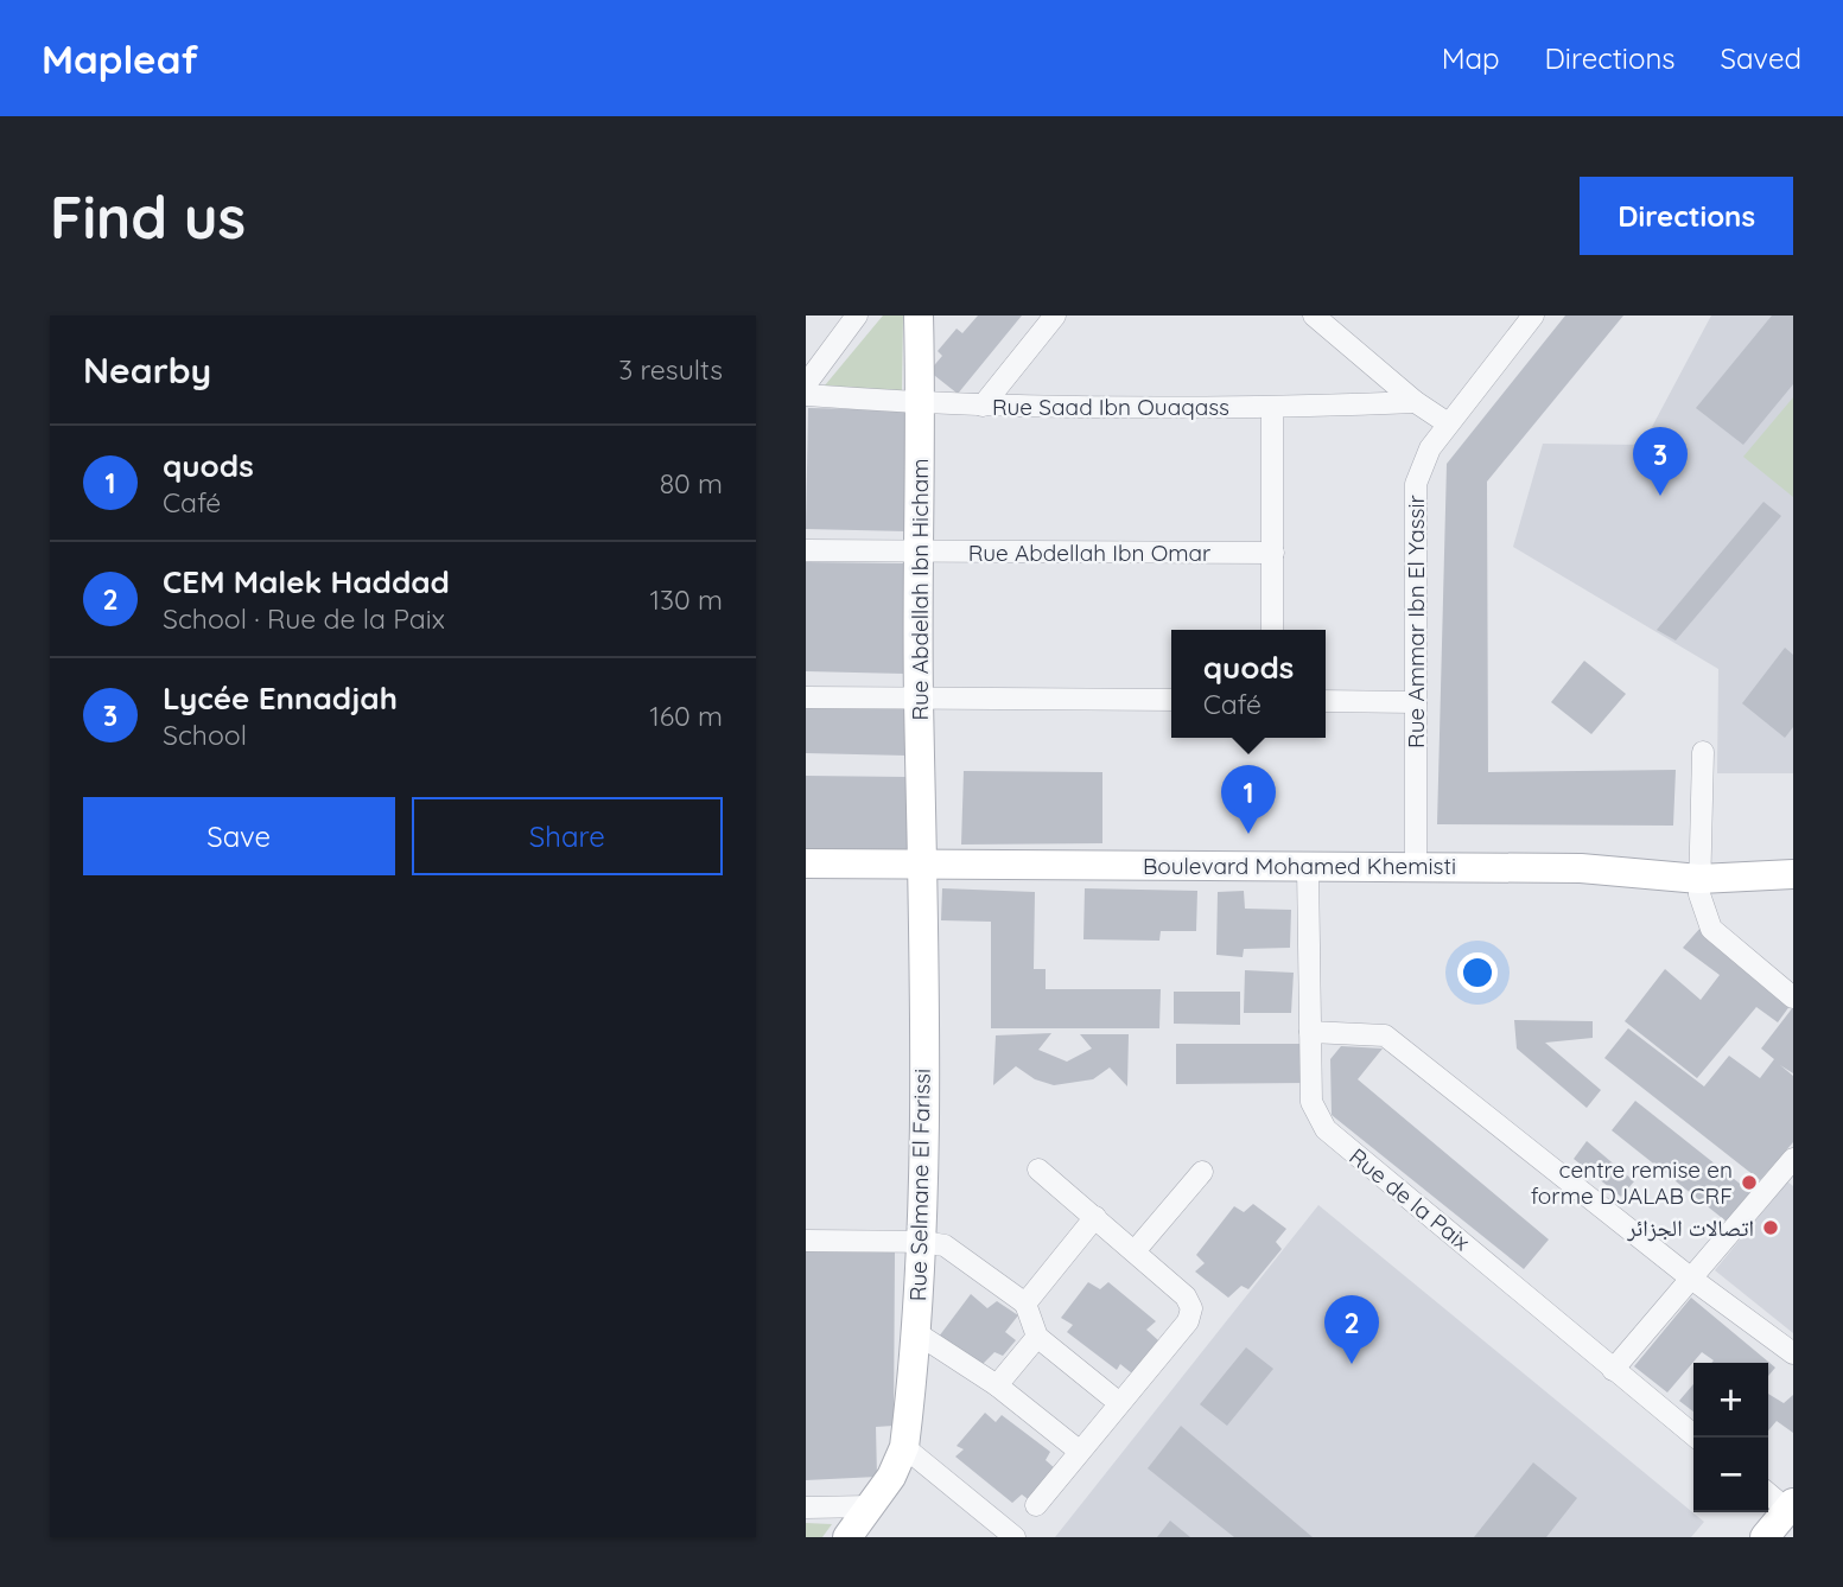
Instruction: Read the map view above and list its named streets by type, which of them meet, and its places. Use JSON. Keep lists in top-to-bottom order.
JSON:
{
  "streets": {
    "street": [
      "Rue Saad Ibn Ouaqass",
      "Rue Abdellah Ibn Omar",
      "Rue Abdellah Ibn Hicham",
      "Rue Ammar Ibn El Yassir",
      "Boulevard Mohamed Khemisti",
      "Rue Selmane El Farissi",
      "Rue de la Paix"
    ]
  },
  "crossings": [
    ["Rue Saad Ibn Ouaqass", "Rue Abdellah Ibn Hicham"],
    ["Rue Abdellah Ibn Omar", "Rue Abdellah Ibn Hicham"],
    ["Rue Abdellah Ibn Hicham", "Boulevard Mohamed Khemisti"],
    ["Rue Abdellah Ibn Hicham", "Rue Selmane El Farissi"],
    ["Rue Ammar Ibn El Yassir", "Boulevard Mohamed Khemisti"],
    ["Boulevard Mohamed Khemisti", "Rue Selmane El Farissi"],
    ["Boulevard Mohamed Khemisti", "Rue de la Paix"]
  ],
  "places": ["centre remise en forme DJALAB CRF", "اتصالات الجزائر"],
  "page": {
    "header": "Mapleaf",
    "nav": ["Map", "Directions", "Saved"],
    "buttons": [
      "Directions",
      ["Save", "Share"]
    ],
    "title": "Find us",
    "heading": ["Nearby", "3 results"],
    "list": [
      {
        "mark": "1",
        "name": "quods",
        "note": "Café",
        "value": "80 m"
      },
      {
        "mark": "2",
        "name": "CEM Malek Haddad",
        "note": "School · Rue de la Paix",
        "value": "130 m"
      },
      {
        "mark": "3",
        "name": "Lycée Ennadjah",
        "note": "School",
        "value": "160 m"
      }
    ],
    "pins": ["3", "1", "2"],
    "popup": ["quods", "Café"],
    "map_buttons": ["+", "−"]
  }
}
